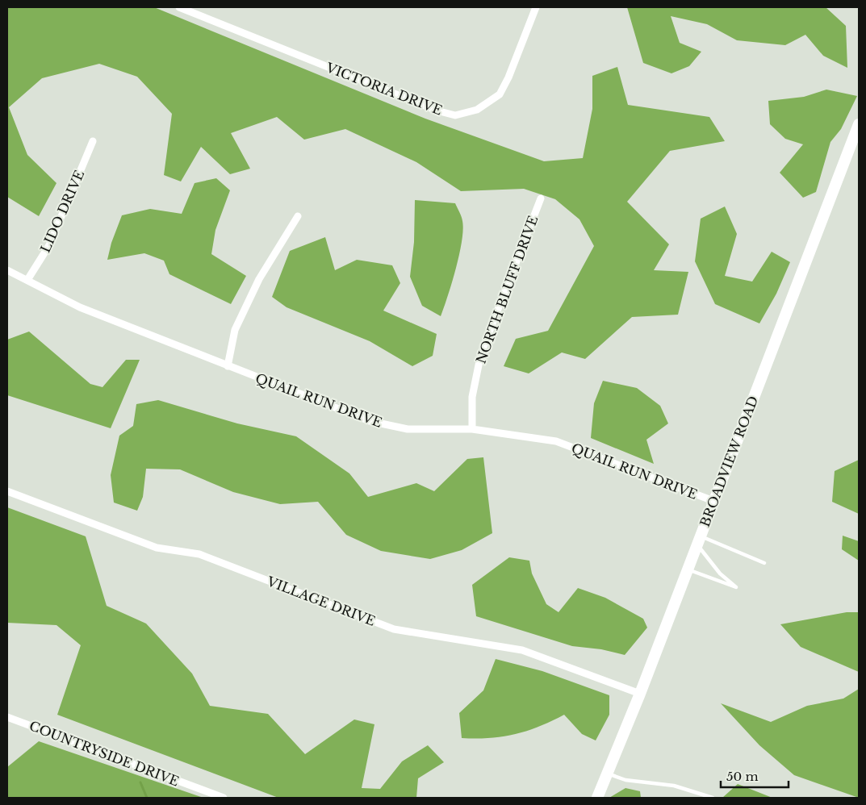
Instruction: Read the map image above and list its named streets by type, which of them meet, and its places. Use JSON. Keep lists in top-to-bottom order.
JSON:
{
  "streets": {
    "main road": ["BROADVIEW ROAD"],
    "street": [
      "VICTORIA DRIVE",
      "LIDO DRIVE",
      "NORTH BLUFF DRIVE",
      "QUAIL RUN DRIVE",
      "VILLAGE DRIVE",
      "COUNTRYSIDE DRIVE"
    ]
  },
  "crossings": [
    ["LIDO DRIVE", "QUAIL RUN DRIVE"],
    ["NORTH BLUFF DRIVE", "QUAIL RUN DRIVE"],
    ["QUAIL RUN DRIVE", "BROADVIEW ROAD"],
    ["BROADVIEW ROAD", "VILLAGE DRIVE"]
  ],
  "scale_bar": "50 m"
}
